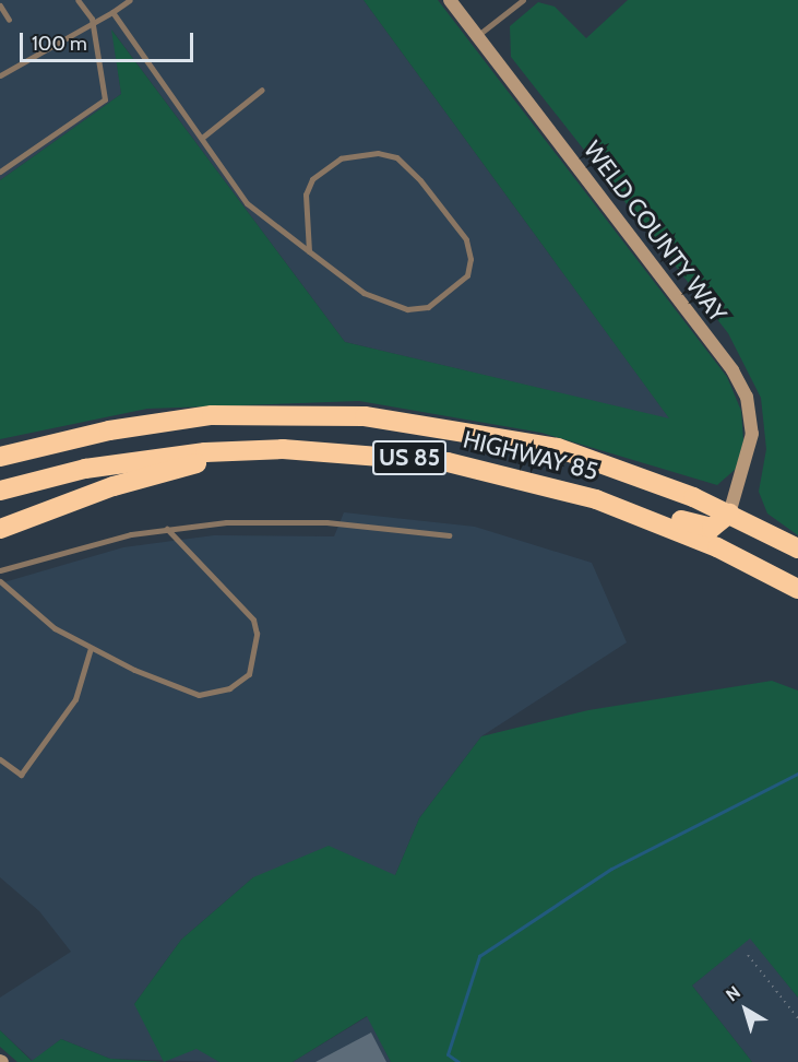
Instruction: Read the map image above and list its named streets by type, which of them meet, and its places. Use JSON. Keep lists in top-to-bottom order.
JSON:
{
  "streets": {
    "highway": ["HIGHWAY 85", "US 85"],
    "street": ["WELD COUNTY WAY"]
  },
  "crossings": [
    ["WELD COUNTY WAY", "HIGHWAY 85"]
  ],
  "scale_bar": "100 m",
  "north": "top left"
}
